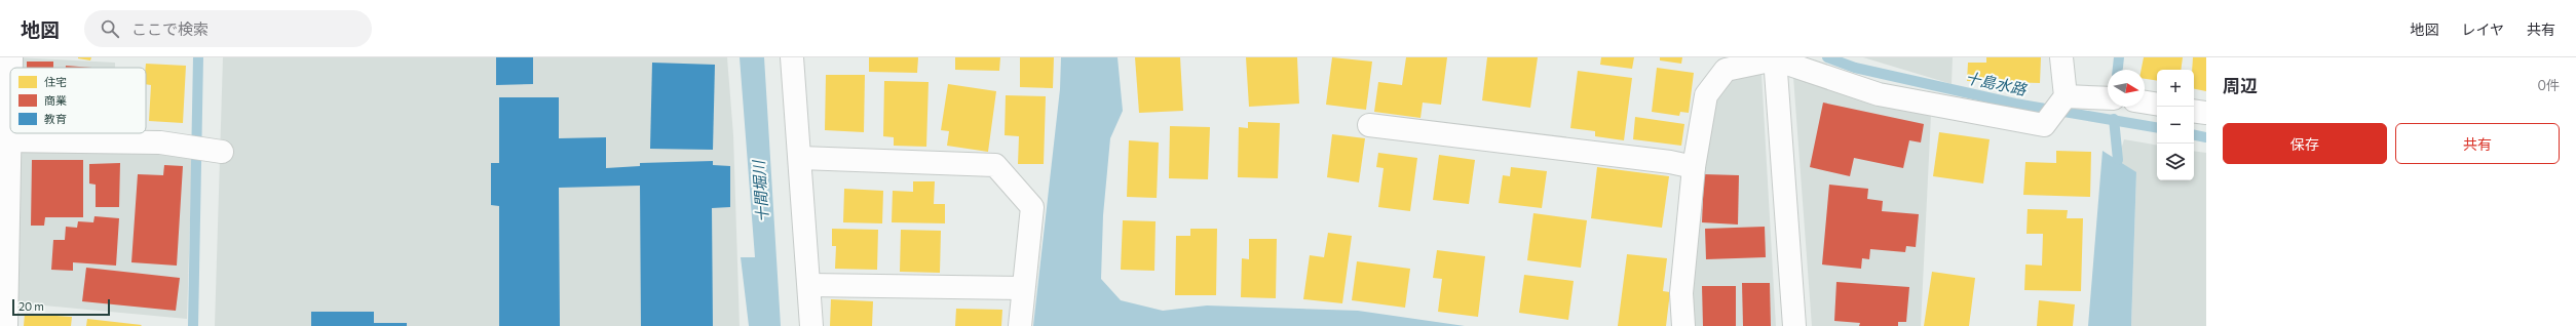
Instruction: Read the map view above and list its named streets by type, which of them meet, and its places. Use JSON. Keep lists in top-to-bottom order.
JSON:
{
  "water": ["十島水路", "十間堀川"],
  "legend": ["住宅", "商業", "教育"],
  "scale_bar": "20 m",
  "north": "right",
  "page": {
    "header": "地図",
    "search": "ここで検索",
    "nav": ["地図", "レイヤ", "共有"],
    "heading": ["周辺", "0件"],
    "map_buttons": ["+", "−"],
    "buttons": ["保存", "共有"],
    "scale": "20 m"
  }
}
